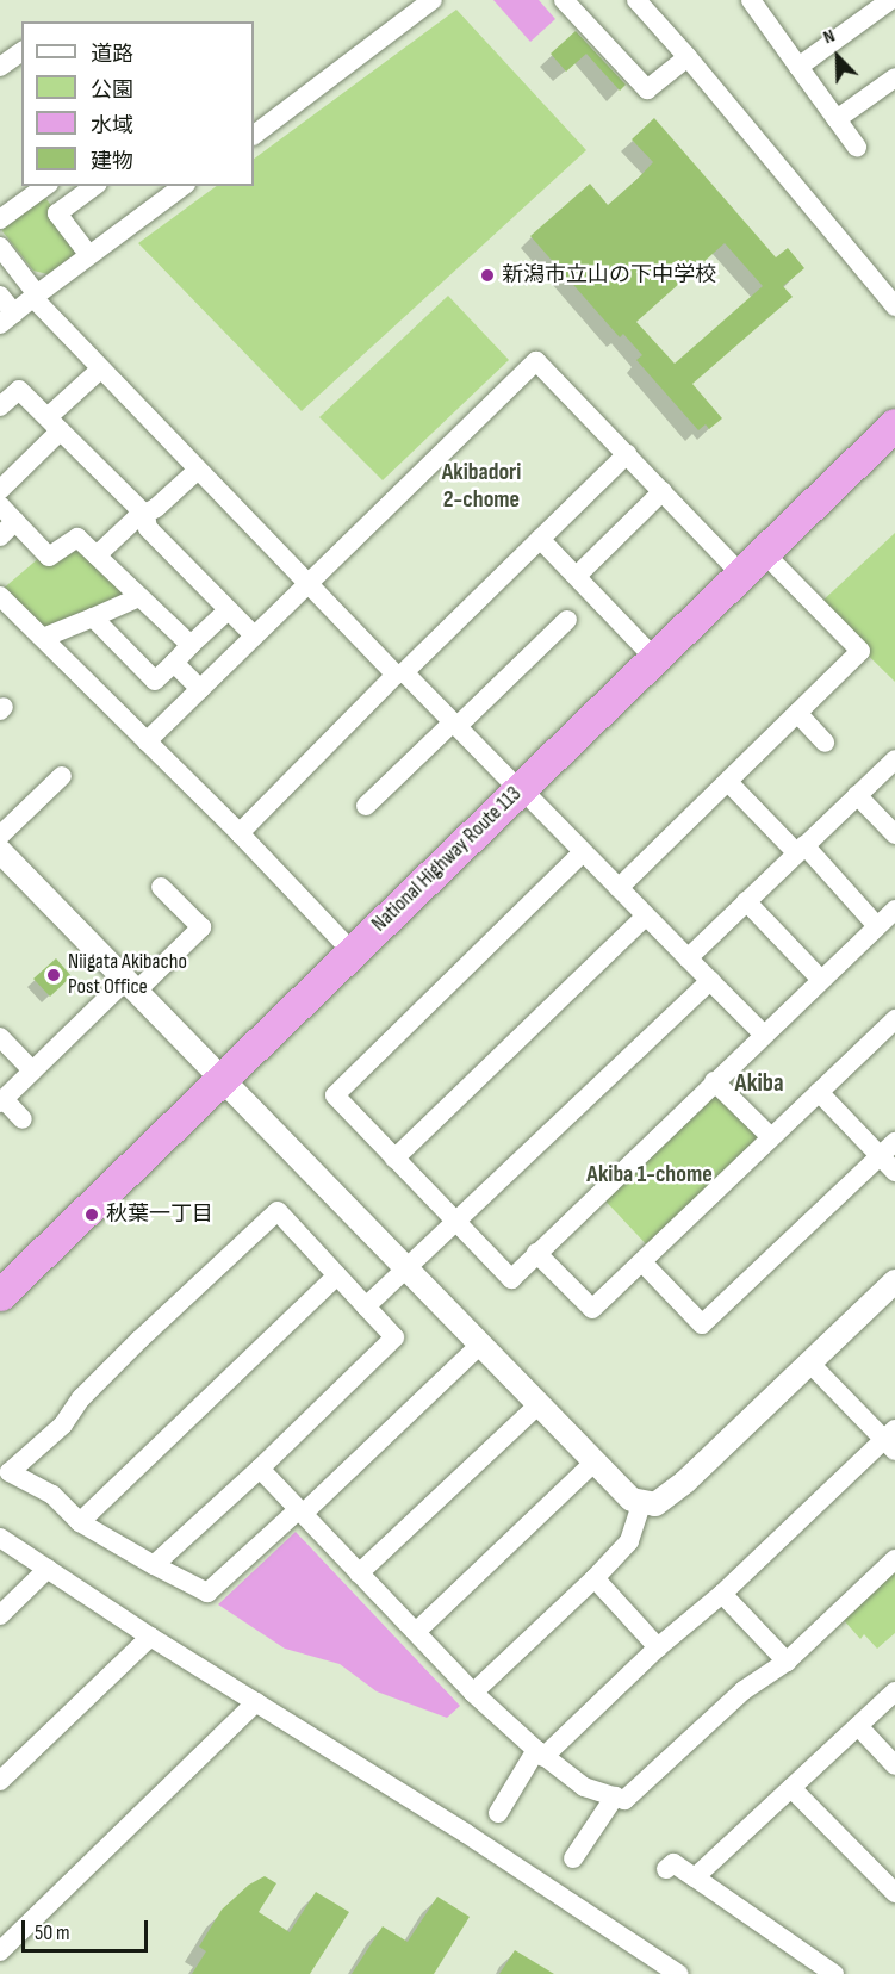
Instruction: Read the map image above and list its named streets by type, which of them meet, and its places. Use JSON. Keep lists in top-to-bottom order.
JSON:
{
  "streets": {
    "highway": ["National Highway Route 113"]
  },
  "districts": ["Akibadori 2-chome", "Akiba", "Akiba 1-chome"],
  "places": ["新潟市立山の下中学校", "Niigata Akibacho Post Office", "秋葉一丁目"],
  "legend": [
    "道路",
    "公園",
    "水域",
    "建物"
  ],
  "scale_bar": "50 m",
  "north": "top left"
}
